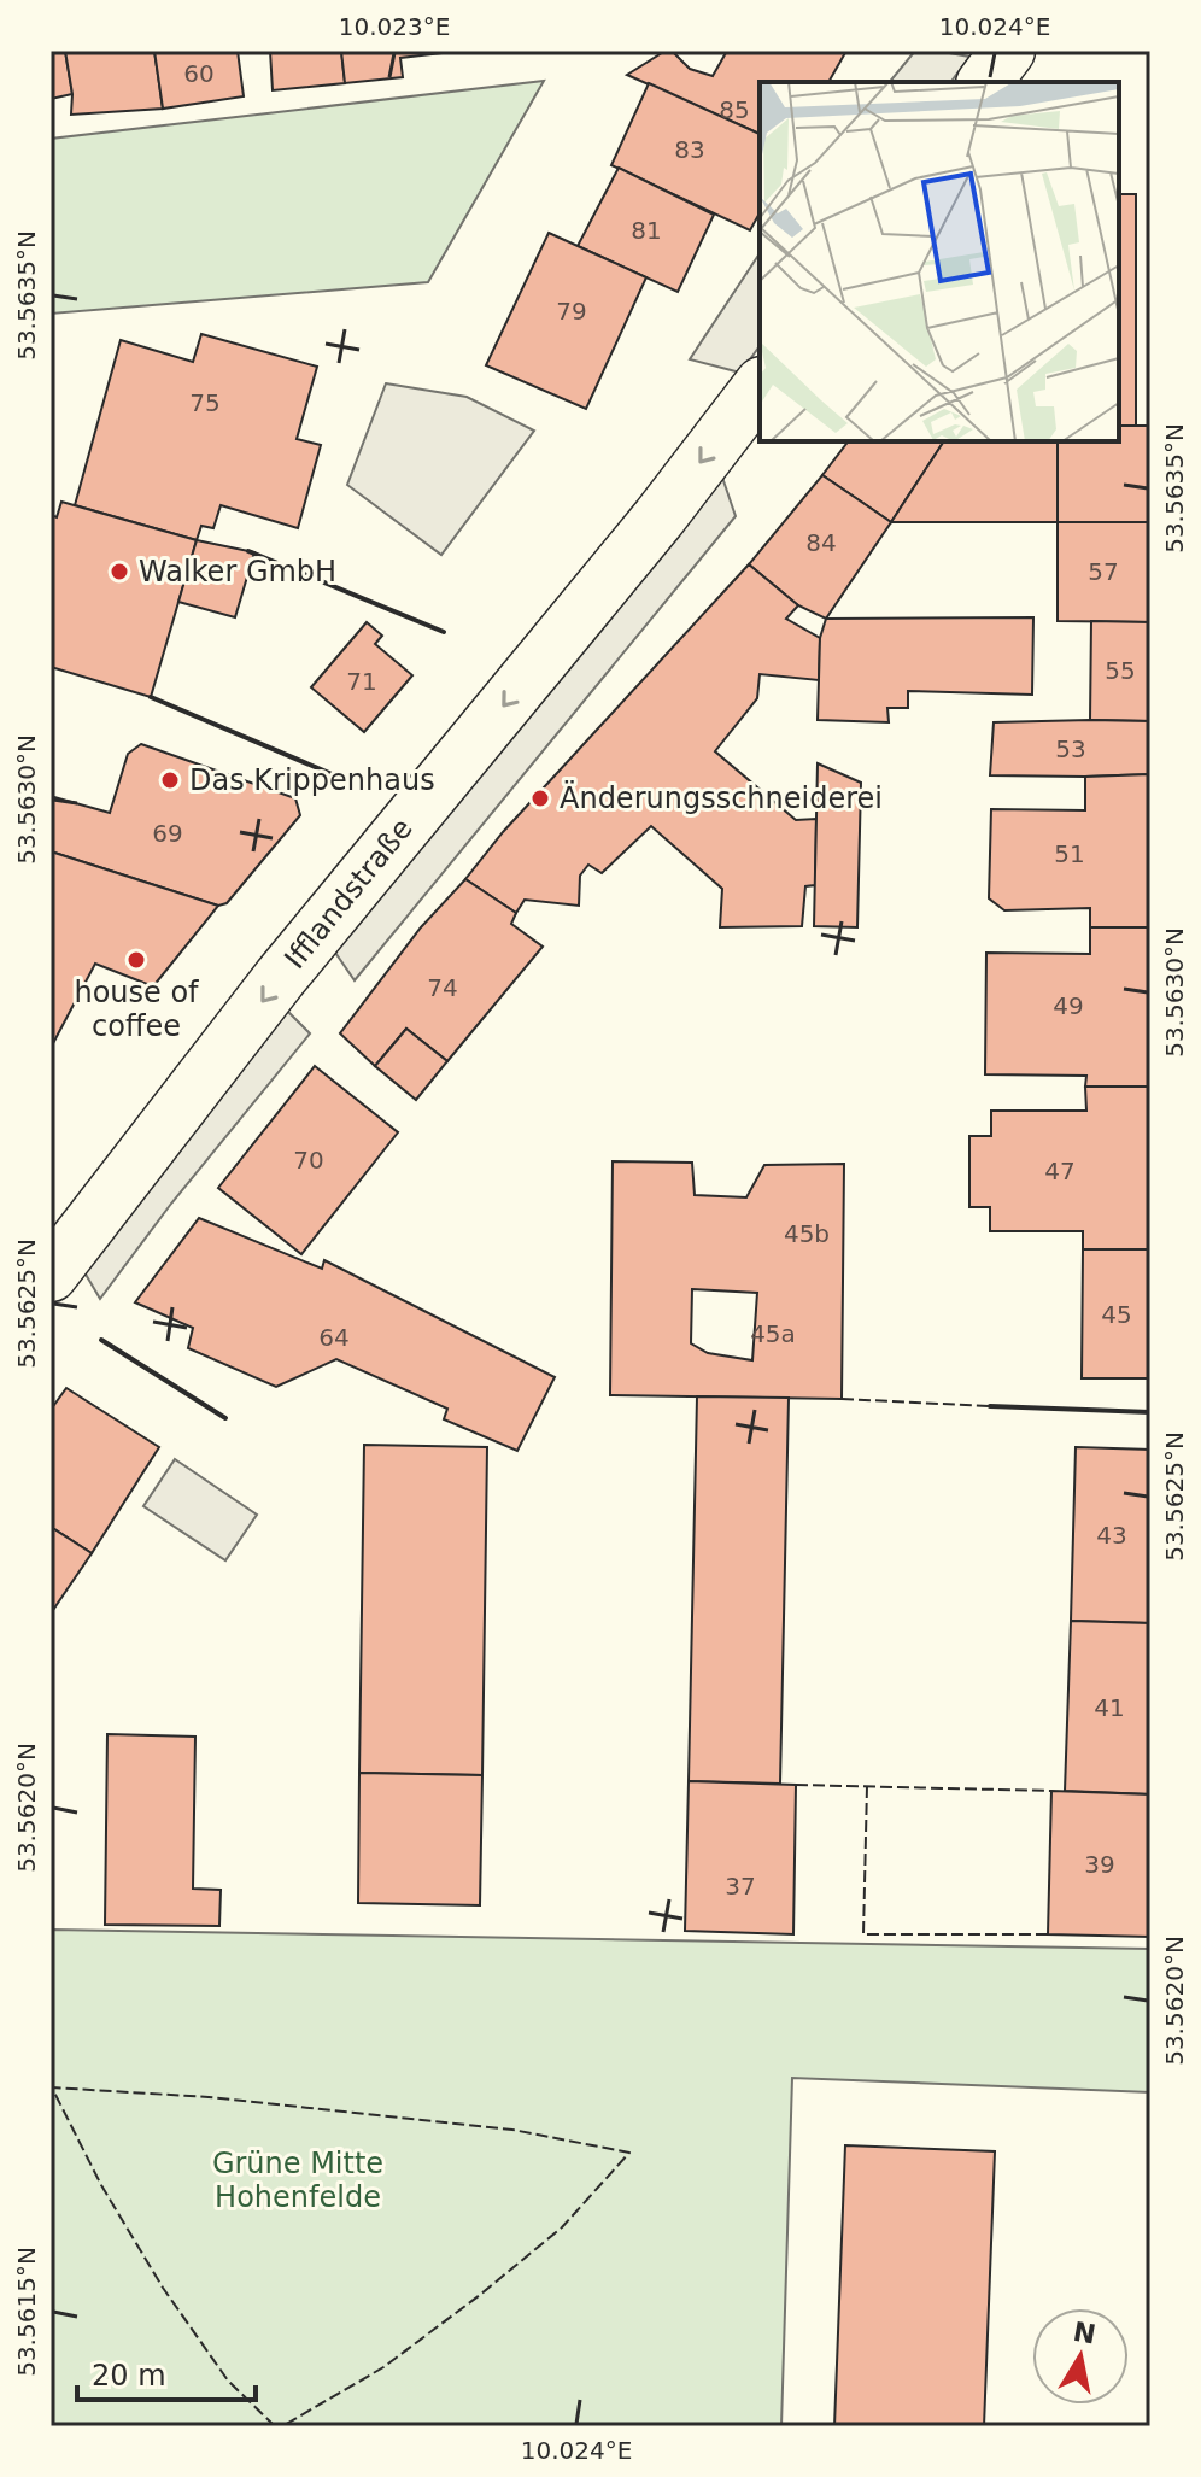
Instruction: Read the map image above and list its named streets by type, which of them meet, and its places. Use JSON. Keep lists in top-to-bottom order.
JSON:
{
  "streets": {
    "street": ["Ifflandstraße"]
  },
  "one_way": ["Ifflandstraße"],
  "parks": ["Grüne Mitte Hohenfelde"],
  "places": [
    "Walker GmbH",
    "Das Krippenhaus",
    "Änderungsschneiderei",
    "house of coffee"
  ],
  "house_numbers": [
    "60",
    "85",
    "83",
    "81",
    "79",
    "75",
    "84",
    "57",
    "55",
    "71",
    "53",
    "69",
    "51",
    "74",
    "49",
    "70",
    "47",
    "45b",
    "45",
    "45a",
    "64",
    "43",
    "41",
    "39",
    "37"
  ],
  "scale_bar": "20 m",
  "north": "top",
  "coordinates": [
    "10.023°E",
    "10.024°E",
    "53.5635°N",
    "53.5630°N",
    "53.5625°N",
    "53.5620°N",
    "53.5615°N"
  ]
}
